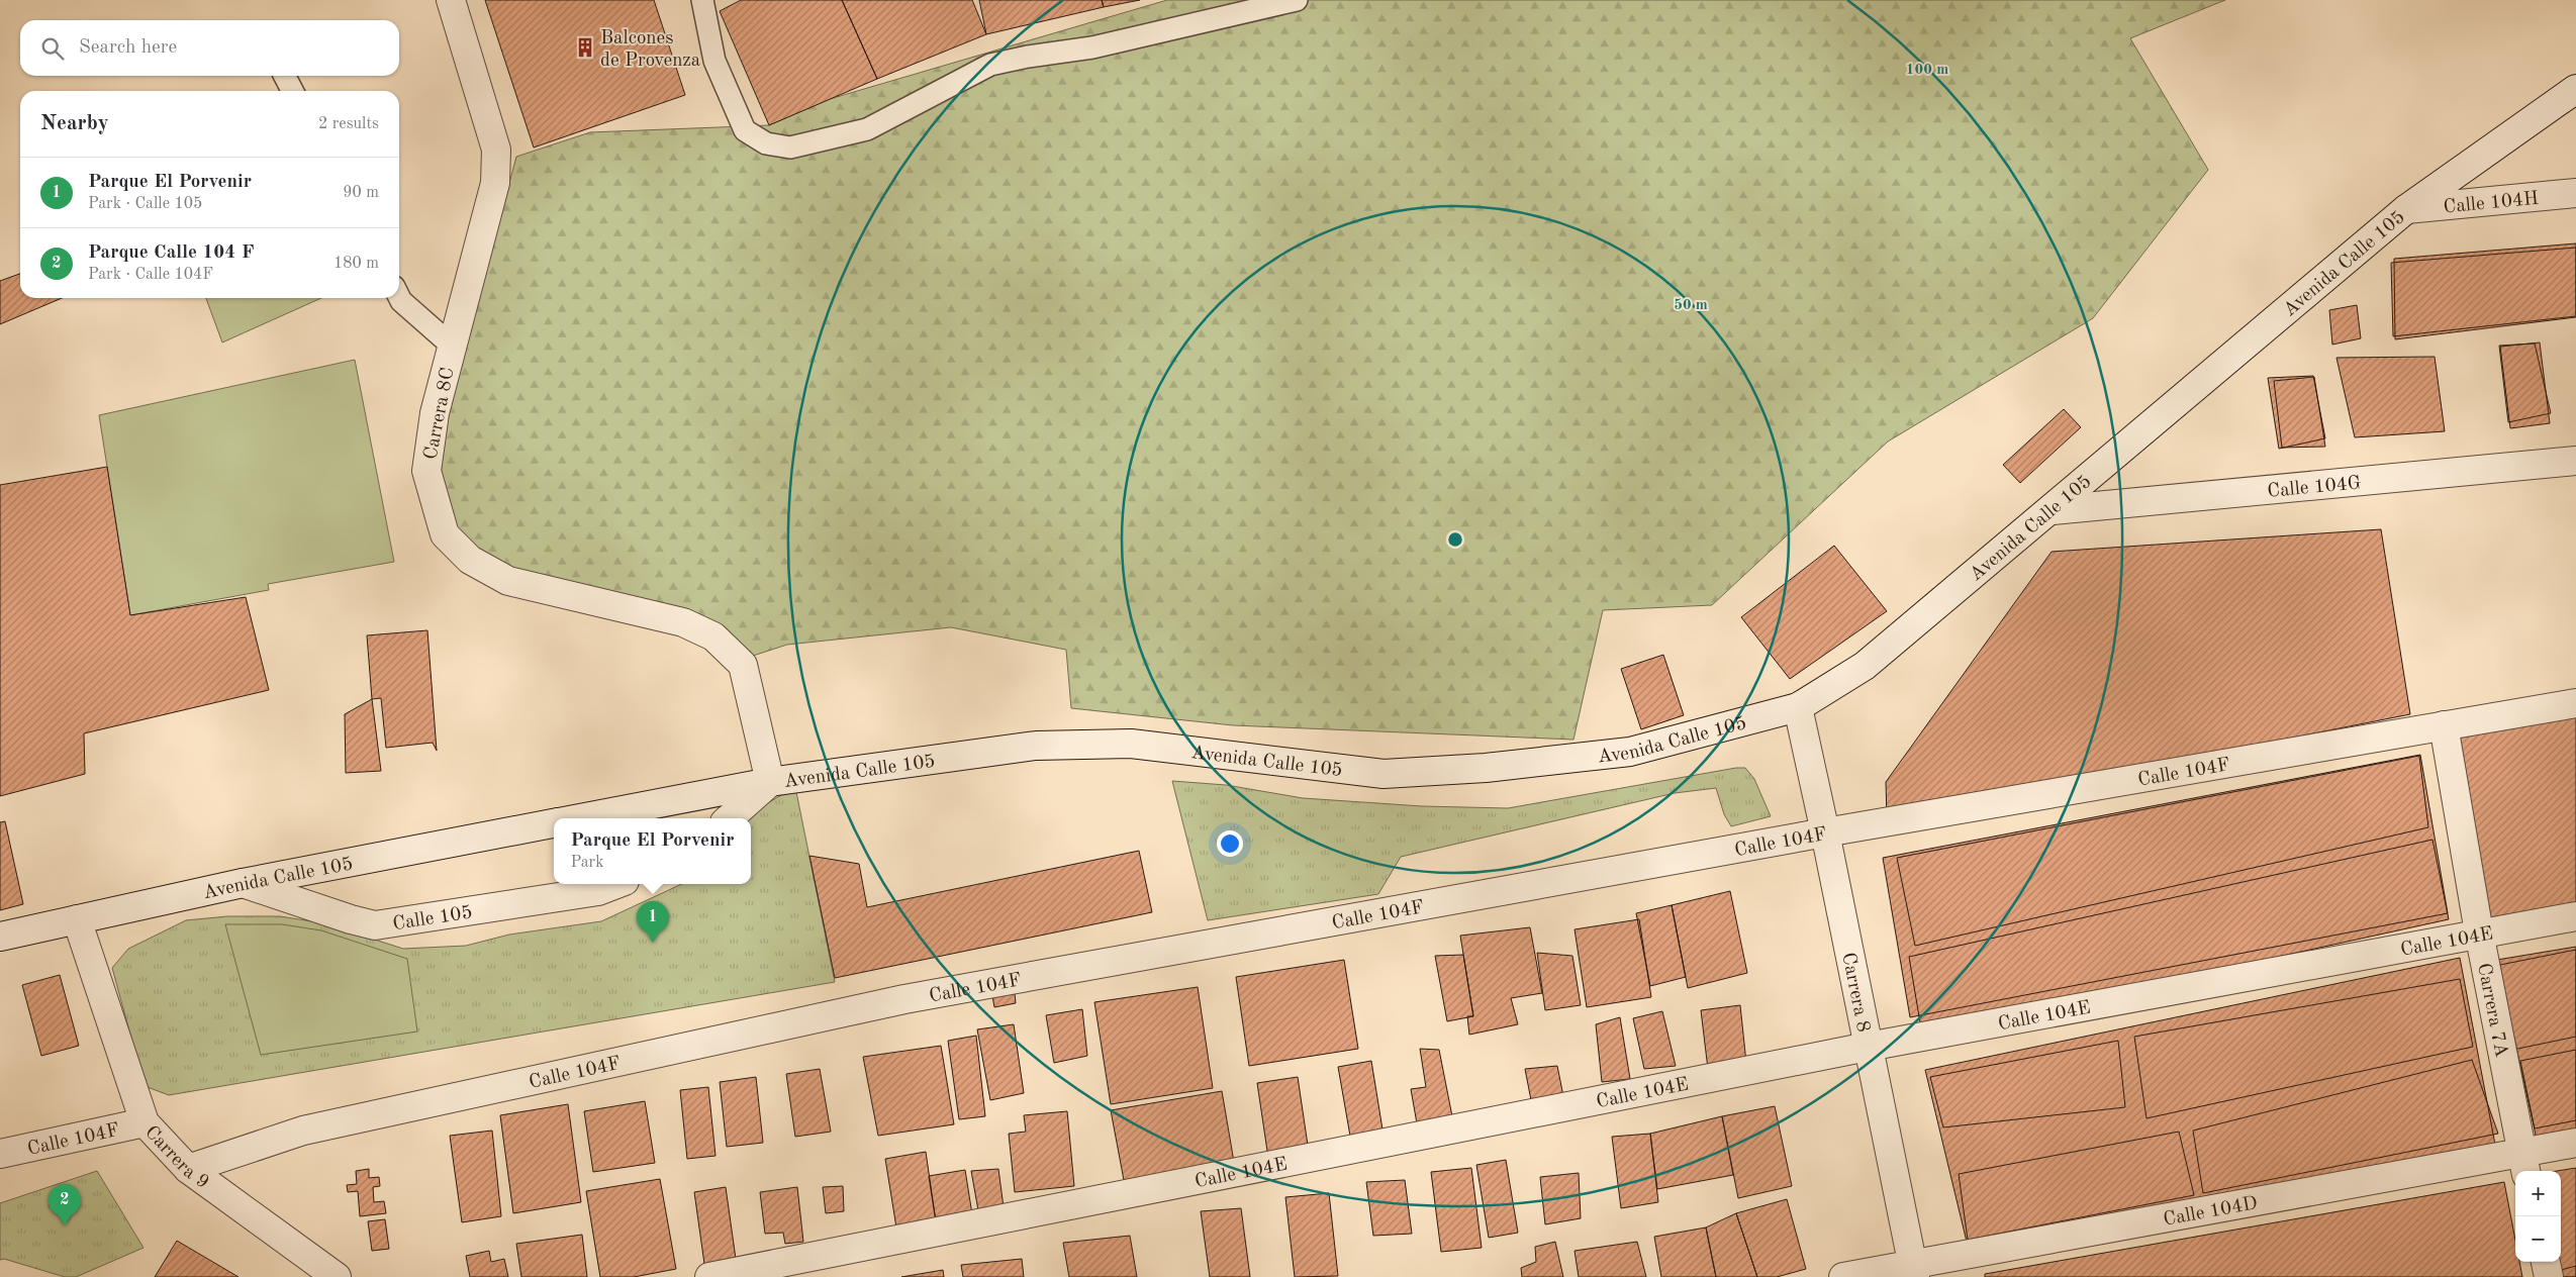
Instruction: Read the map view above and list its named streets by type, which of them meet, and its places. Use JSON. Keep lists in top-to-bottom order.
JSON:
{
  "streets": {
    "street": [
      "Calle 104H",
      "Avenida Calle 105",
      "Carrera 8C",
      "Calle 104G",
      "Calle 104F",
      "Calle 105",
      "Calle 104E",
      "Carrera 8",
      "Carrera 7A",
      "Carrera 9",
      "Calle 104D"
    ]
  },
  "crossings": [
    ["Calle 104H", "Avenida Calle 105"],
    ["Avenida Calle 105", "Carrera 8C"],
    ["Avenida Calle 105", "Calle 104G"],
    ["Avenida Calle 105", "Calle 105"],
    ["Avenida Calle 105", "Carrera 8"],
    ["Avenida Calle 105", "Carrera 9"],
    ["Calle 104F", "Carrera 8"],
    ["Calle 104F", "Carrera 7A"],
    ["Calle 104F", "Carrera 9"],
    ["Calle 104E", "Carrera 8"],
    ["Calle 104E", "Carrera 7A"],
    ["Carrera 8", "Calle 104D"],
    ["Carrera 7A", "Calle 104D"]
  ],
  "places": {
    "building": ["Balcones de Provenza"]
  },
  "page": {
    "search": "Search here",
    "heading": ["Nearby", "2 results"],
    "list": [
      {
        "mark": "1",
        "name": "Parque El Porvenir",
        "note": "Park · Calle 105",
        "value": "90 m"
      },
      {
        "mark": "2",
        "name": "Parque Calle 104 F",
        "note": "Park · Calle 104F",
        "value": "180 m"
      }
    ],
    "popup": ["Parque El Porvenir", "Park"],
    "pins": ["1", "2"],
    "map_buttons": ["+", "−"]
  },
  "rings": ["100 m", "50 m"]
}
